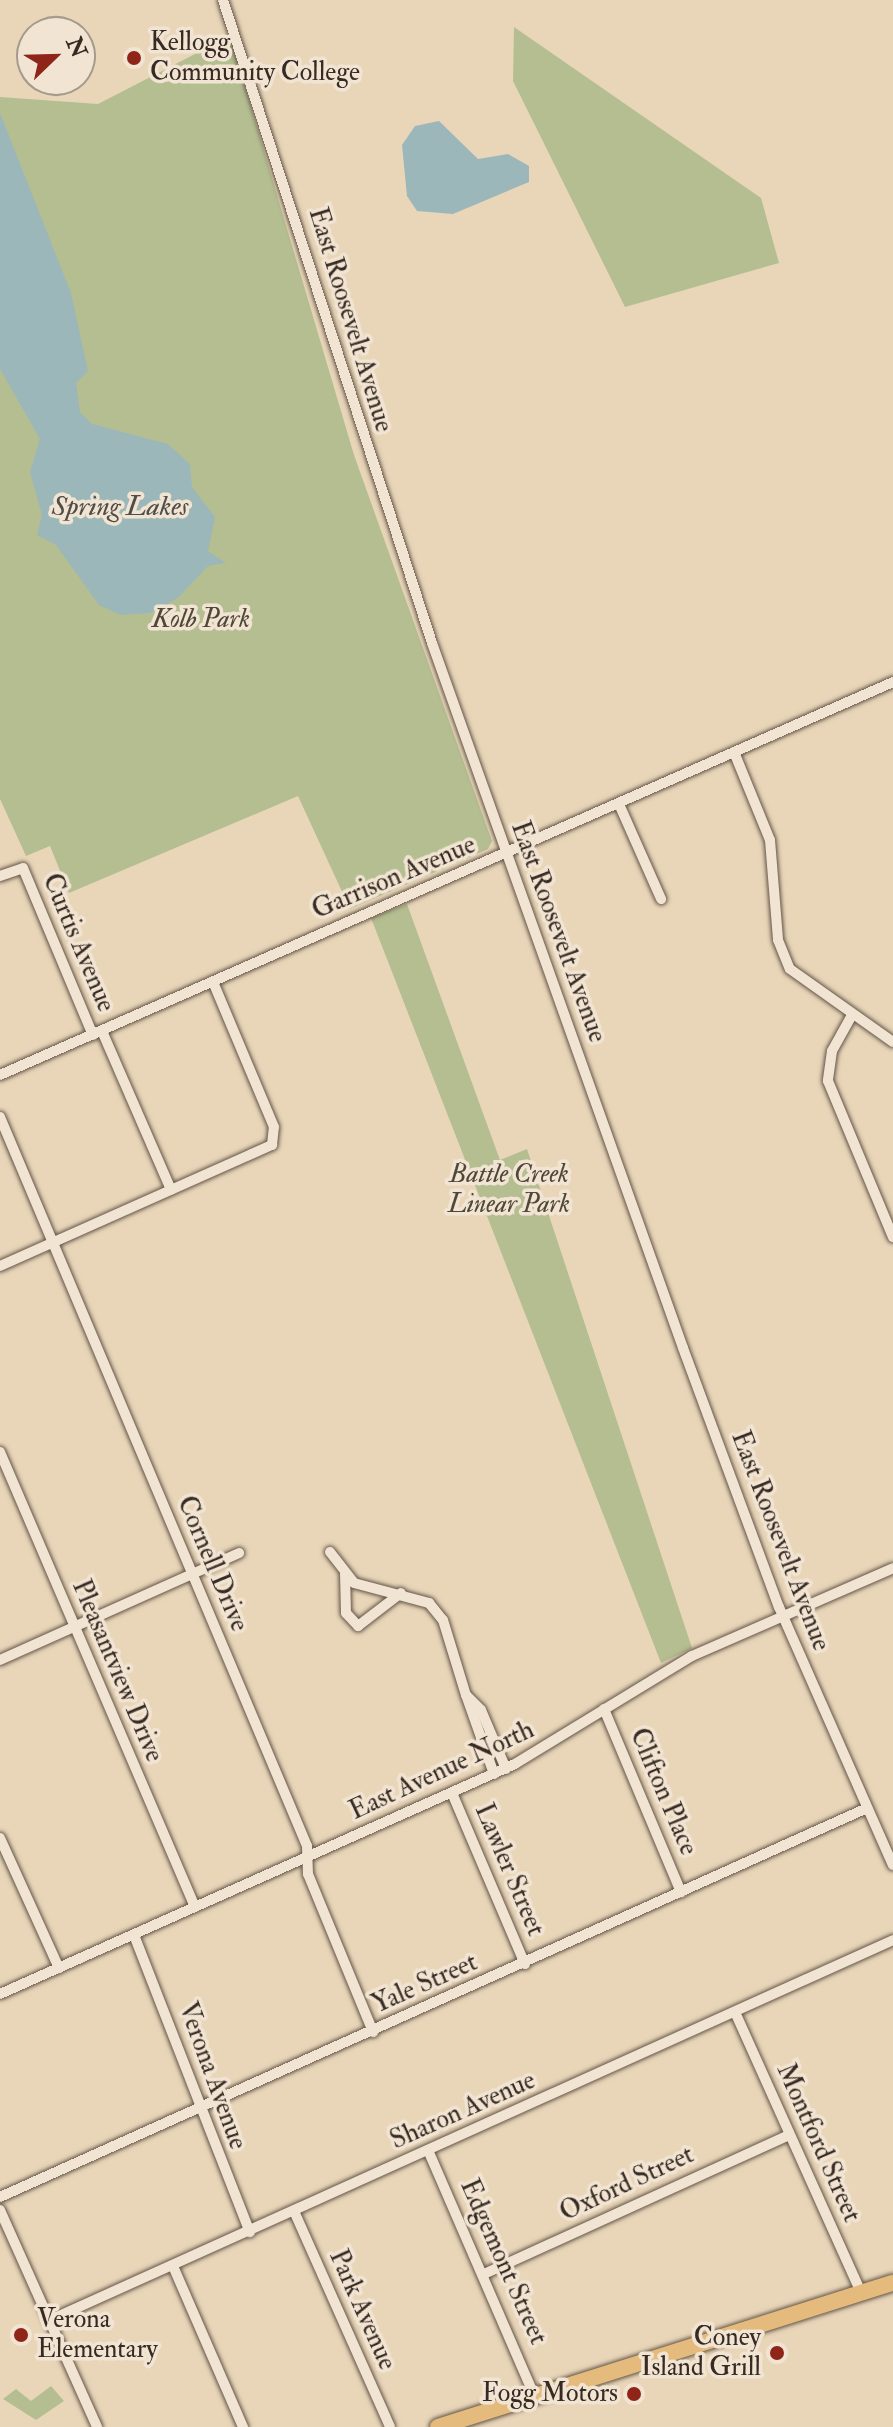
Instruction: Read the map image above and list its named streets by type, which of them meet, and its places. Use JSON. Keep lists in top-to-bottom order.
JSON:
{
  "streets": {
    "street": [
      "East Roosevelt Avenue",
      "Garrison Avenue",
      "Curtis Avenue",
      "Cornell Drive",
      "Pleasantview Drive",
      "East Avenue North",
      "Clifton Place",
      "Lawler Street",
      "Yale Street",
      "Verona Avenue",
      "Sharon Avenue",
      "Montford Street",
      "Oxford Street",
      "Edgemont Street",
      "Park Avenue"
    ]
  },
  "crossings": [
    ["East Roosevelt Avenue", "Garrison Avenue"],
    ["East Roosevelt Avenue", "East Avenue North"],
    ["East Roosevelt Avenue", "Yale Street"],
    ["Garrison Avenue", "Curtis Avenue"],
    ["Cornell Drive", "East Avenue North"],
    ["Cornell Drive", "Yale Street"],
    ["Pleasantview Drive", "East Avenue North"],
    ["East Avenue North", "Clifton Place"],
    ["East Avenue North", "Lawler Street"],
    ["East Avenue North", "Verona Avenue"],
    ["Clifton Place", "Yale Street"],
    ["Lawler Street", "Yale Street"],
    ["Yale Street", "Verona Avenue"],
    ["Verona Avenue", "Sharon Avenue"],
    ["Sharon Avenue", "Montford Street"],
    ["Sharon Avenue", "Edgemont Street"],
    ["Sharon Avenue", "Park Avenue"],
    ["Montford Street", "Oxford Street"],
    ["Oxford Street", "Edgemont Street"]
  ],
  "water": ["Spring Lakes"],
  "parks": ["Kolb Park", "Battle Creek Linear Park"],
  "places": [
    "Kellogg Community College",
    "Verona Elementary",
    "Coney Island Grill",
    "Fogg Motors"
  ],
  "north": "top right"
}
